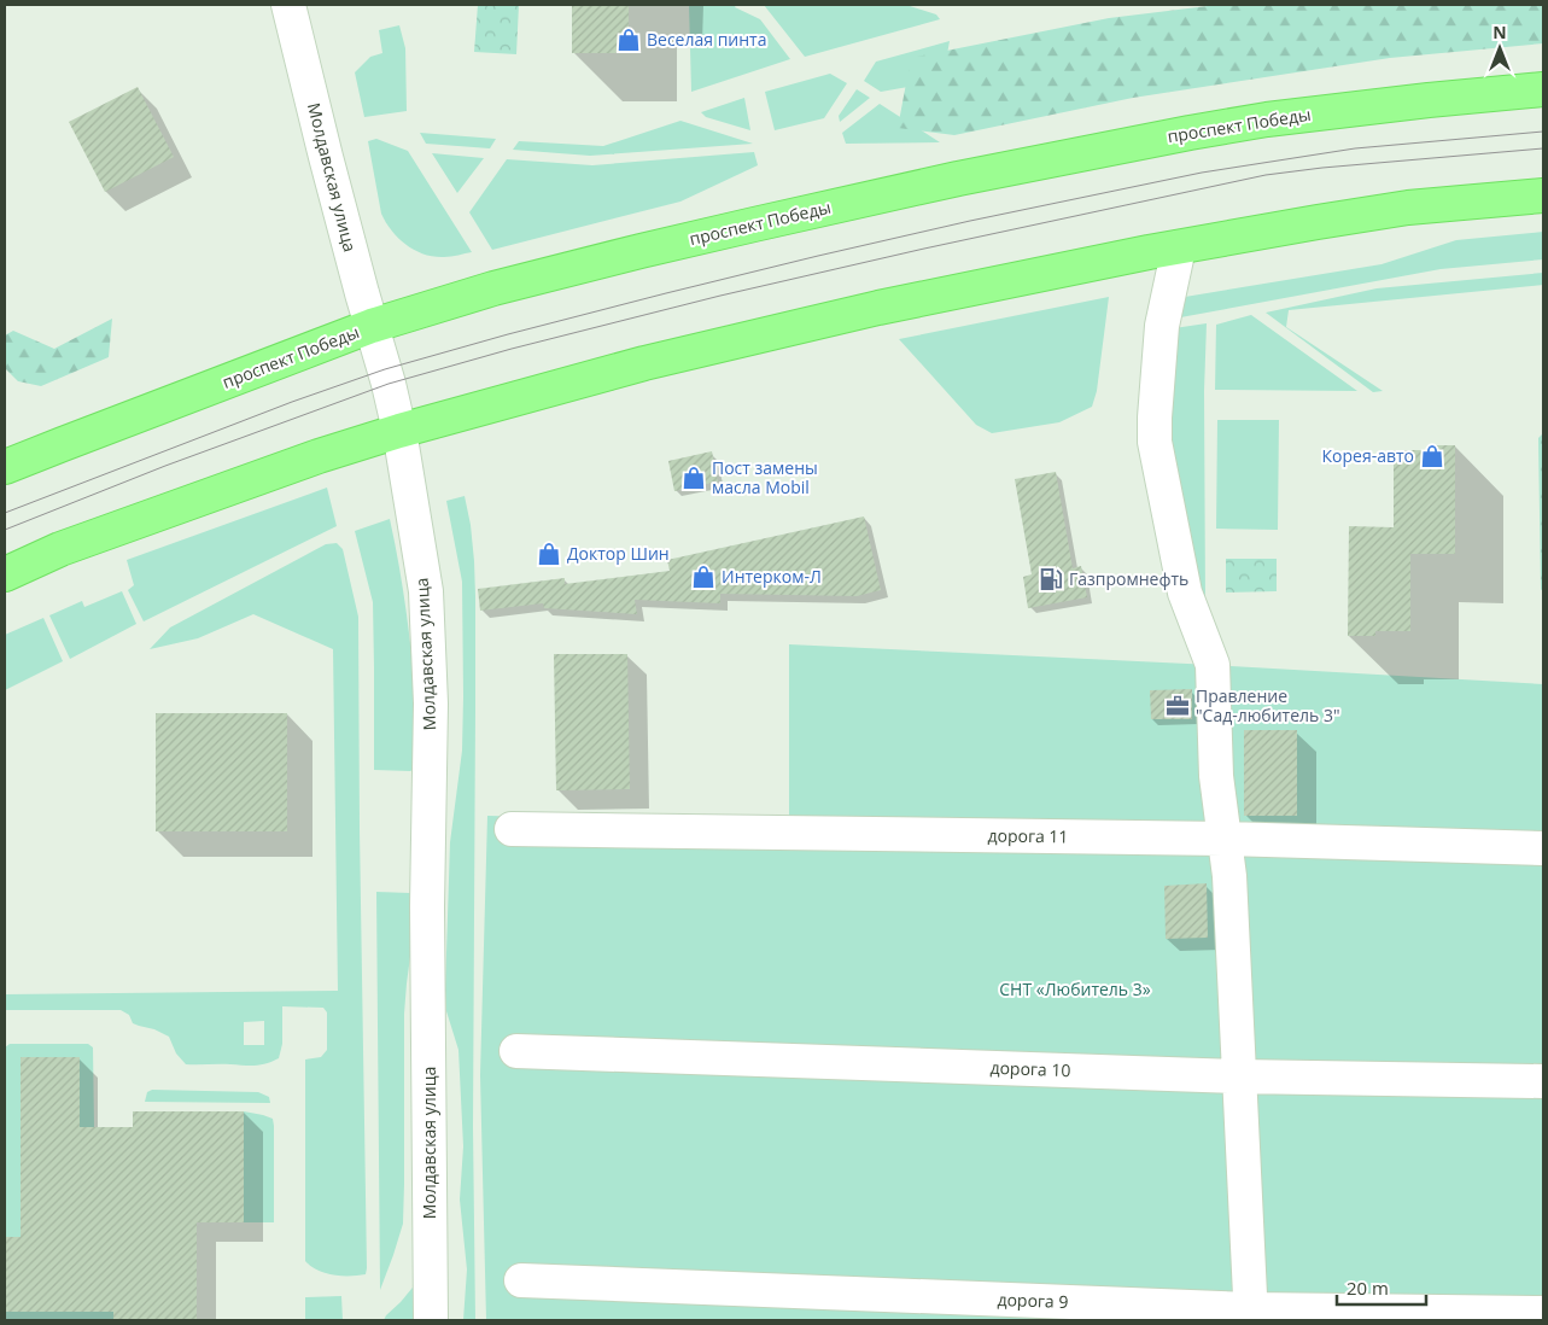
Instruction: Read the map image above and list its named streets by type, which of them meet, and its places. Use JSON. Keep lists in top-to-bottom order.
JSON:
{
  "streets": {
    "main road": ["проспект Победы"],
    "street": [
      "Молдавская улица",
      "дорога 11",
      "дорога 10",
      "дорога 9"
    ]
  },
  "crossings": [
    ["проспект Победы", "Молдавская улица"]
  ],
  "parks": ["СНТ «Любитель 3»"],
  "places": {
    "shop": [
      "Веселая пинта",
      "Корея-авто",
      "Пост замены масла Mobil",
      "Доктор Шин",
      "Интерком-Л"
    ],
    "fuel station": ["Газпромнефть"],
    "office": ["Правление \"Сад-любитель 3\""]
  },
  "scale_bar": "20 m",
  "north": "top"
}
